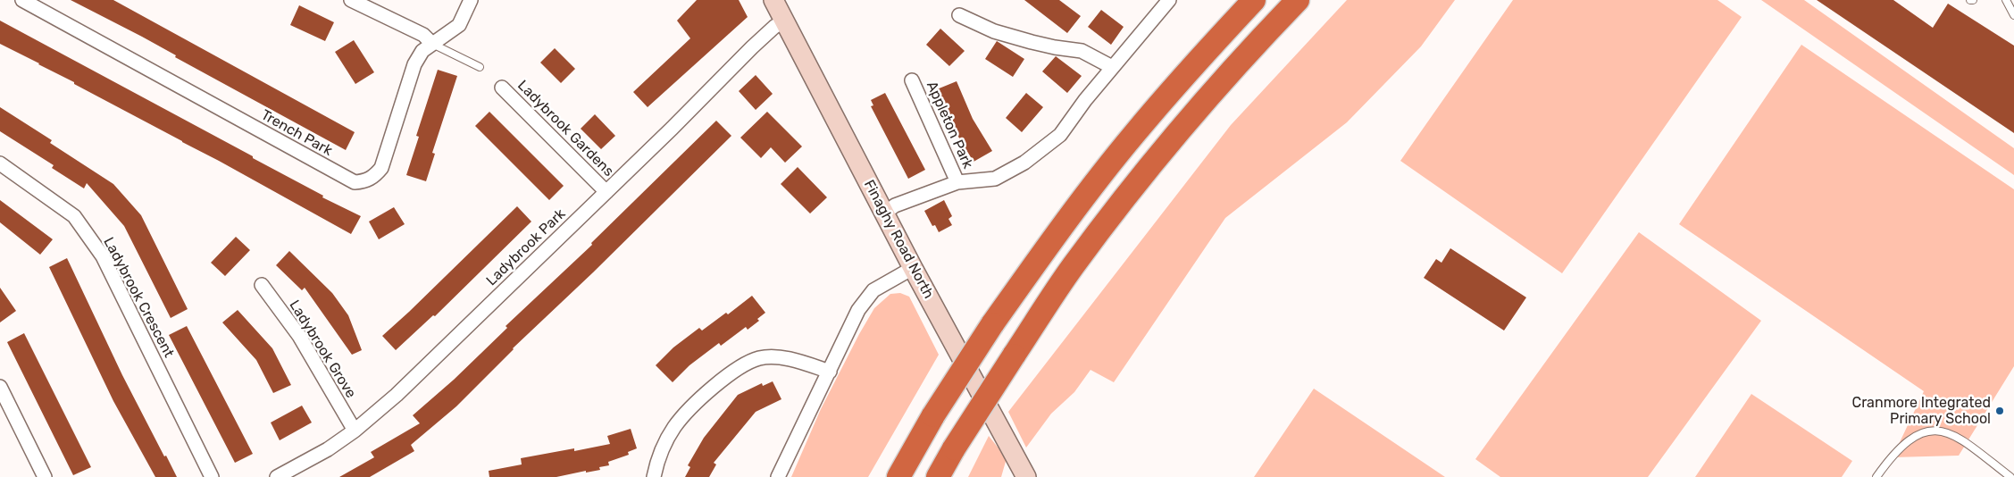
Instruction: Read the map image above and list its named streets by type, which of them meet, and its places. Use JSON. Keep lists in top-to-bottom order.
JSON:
{
  "streets": {
    "street": [
      "Appleton Park",
      "Ladybrook Gardens",
      "Trench Park",
      "Finaghy Road North",
      "Ladybrook Park",
      "Ladybrook Crescent",
      "Ladybrook Grove"
    ]
  },
  "crossings": [
    ["Appleton Park", "Finaghy Road North"],
    ["Ladybrook Gardens", "Ladybrook Park"],
    ["Finaghy Road North", "Ladybrook Park"],
    ["Ladybrook Park", "Ladybrook Grove"]
  ],
  "places": ["Cranmore Integrated Primary School"]
}
